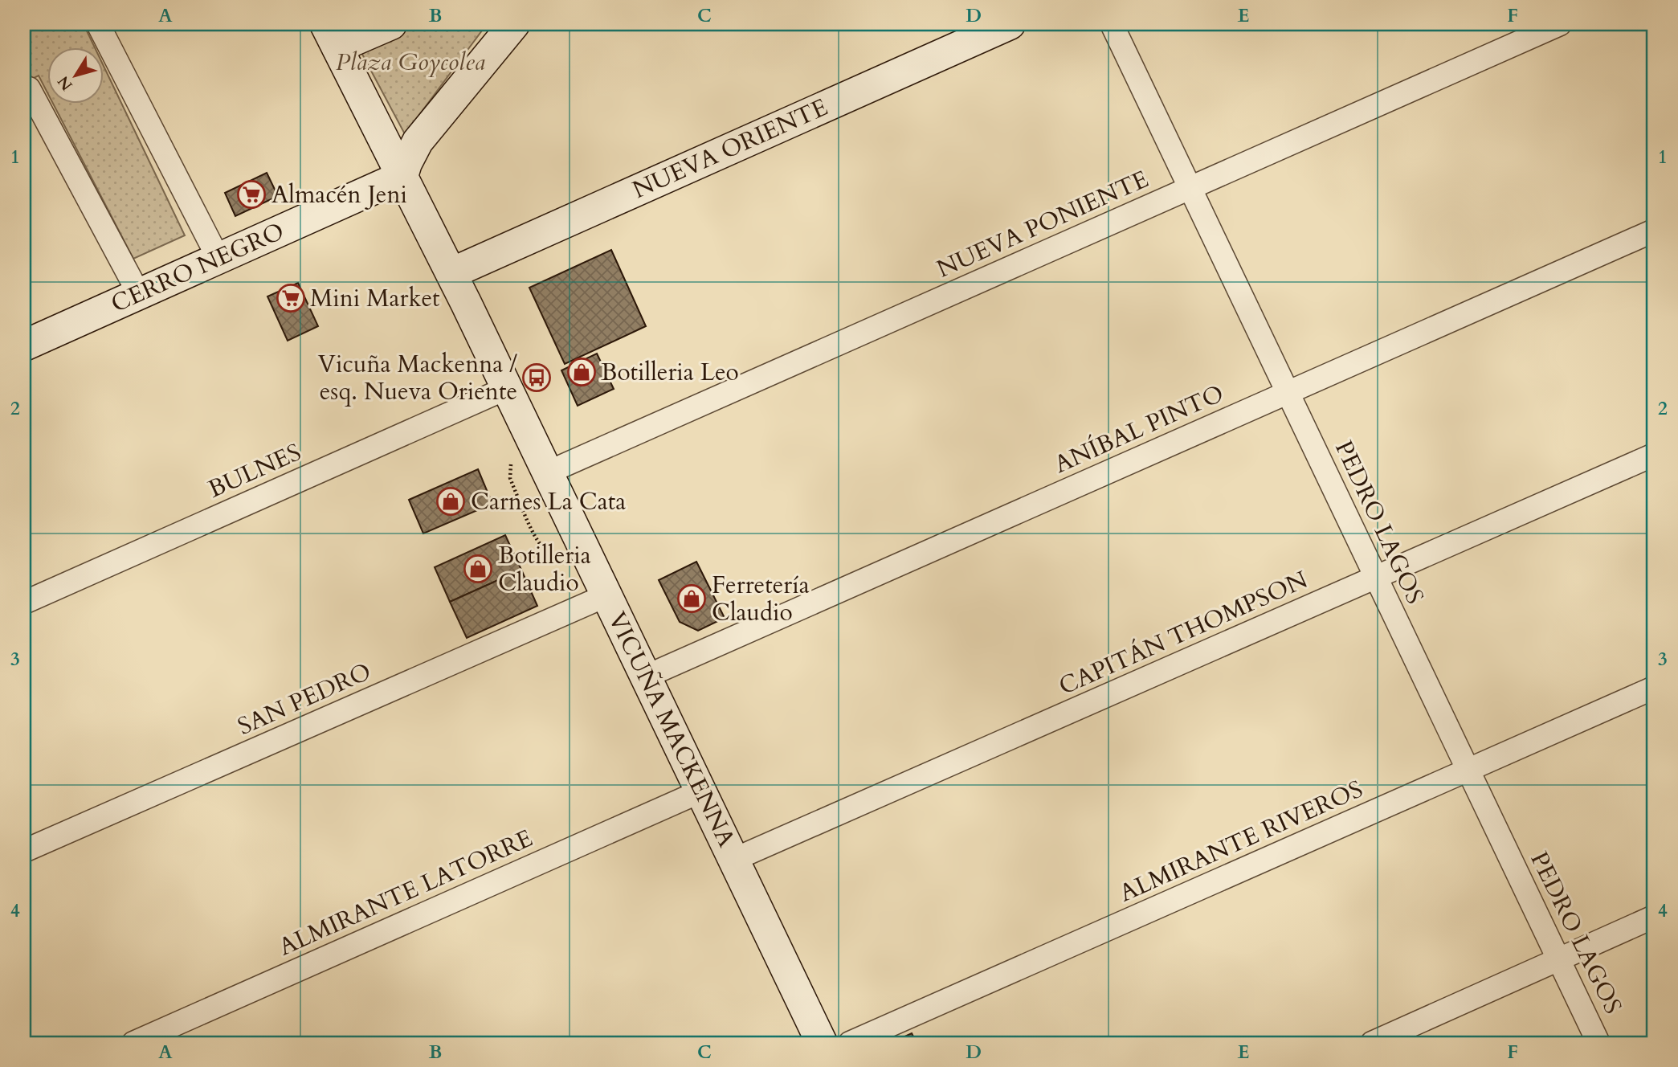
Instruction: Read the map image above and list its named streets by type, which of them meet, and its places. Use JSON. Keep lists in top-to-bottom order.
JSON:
{
  "streets": {
    "main road": ["NUEVA ORIENTE", "CERRO NEGRO", "VICUÑA MACKENNA"],
    "street": [
      "NUEVA PONIENTE",
      "ANÍBAL PINTO",
      "BULNES",
      "PEDRO LAGOS",
      "CAPITÁN THOMPSON",
      "SAN PEDRO",
      "ALMIRANTE RIVEROS",
      "ALMIRANTE LATORRE"
    ]
  },
  "crossings": [
    ["NUEVA ORIENTE", "VICUÑA MACKENNA"],
    ["NUEVA PONIENTE", "PEDRO LAGOS"],
    ["NUEVA PONIENTE", "VICUÑA MACKENNA"],
    ["CERRO NEGRO", "VICUÑA MACKENNA"],
    ["ANÍBAL PINTO", "PEDRO LAGOS"],
    ["ANÍBAL PINTO", "VICUÑA MACKENNA"],
    ["BULNES", "VICUÑA MACKENNA"],
    ["PEDRO LAGOS", "CAPITÁN THOMPSON"],
    ["PEDRO LAGOS", "ALMIRANTE RIVEROS"],
    ["CAPITÁN THOMPSON", "VICUÑA MACKENNA"],
    ["SAN PEDRO", "VICUÑA MACKENNA"],
    ["VICUÑA MACKENNA", "ALMIRANTE LATORRE"]
  ],
  "parks": ["Plaza Goycolea"],
  "places": {
    "supermarket": ["Almacén Jeni", "Mini Market"],
    "shop": [
      "Botilleria Leo",
      "Carnes La Cata",
      "Botilleria Claudio",
      "Ferretería Claudio"
    ],
    "bus stop": ["Vicuña Mackenna / esq. Nueva Oriente"]
  },
  "north": "bottom left",
  "grid": {
    "columns": [
      "A",
      "B",
      "C",
      "D",
      "E",
      "F"
    ],
    "rows": [
      "1",
      "2",
      "3",
      "4"
    ]
  }
}
